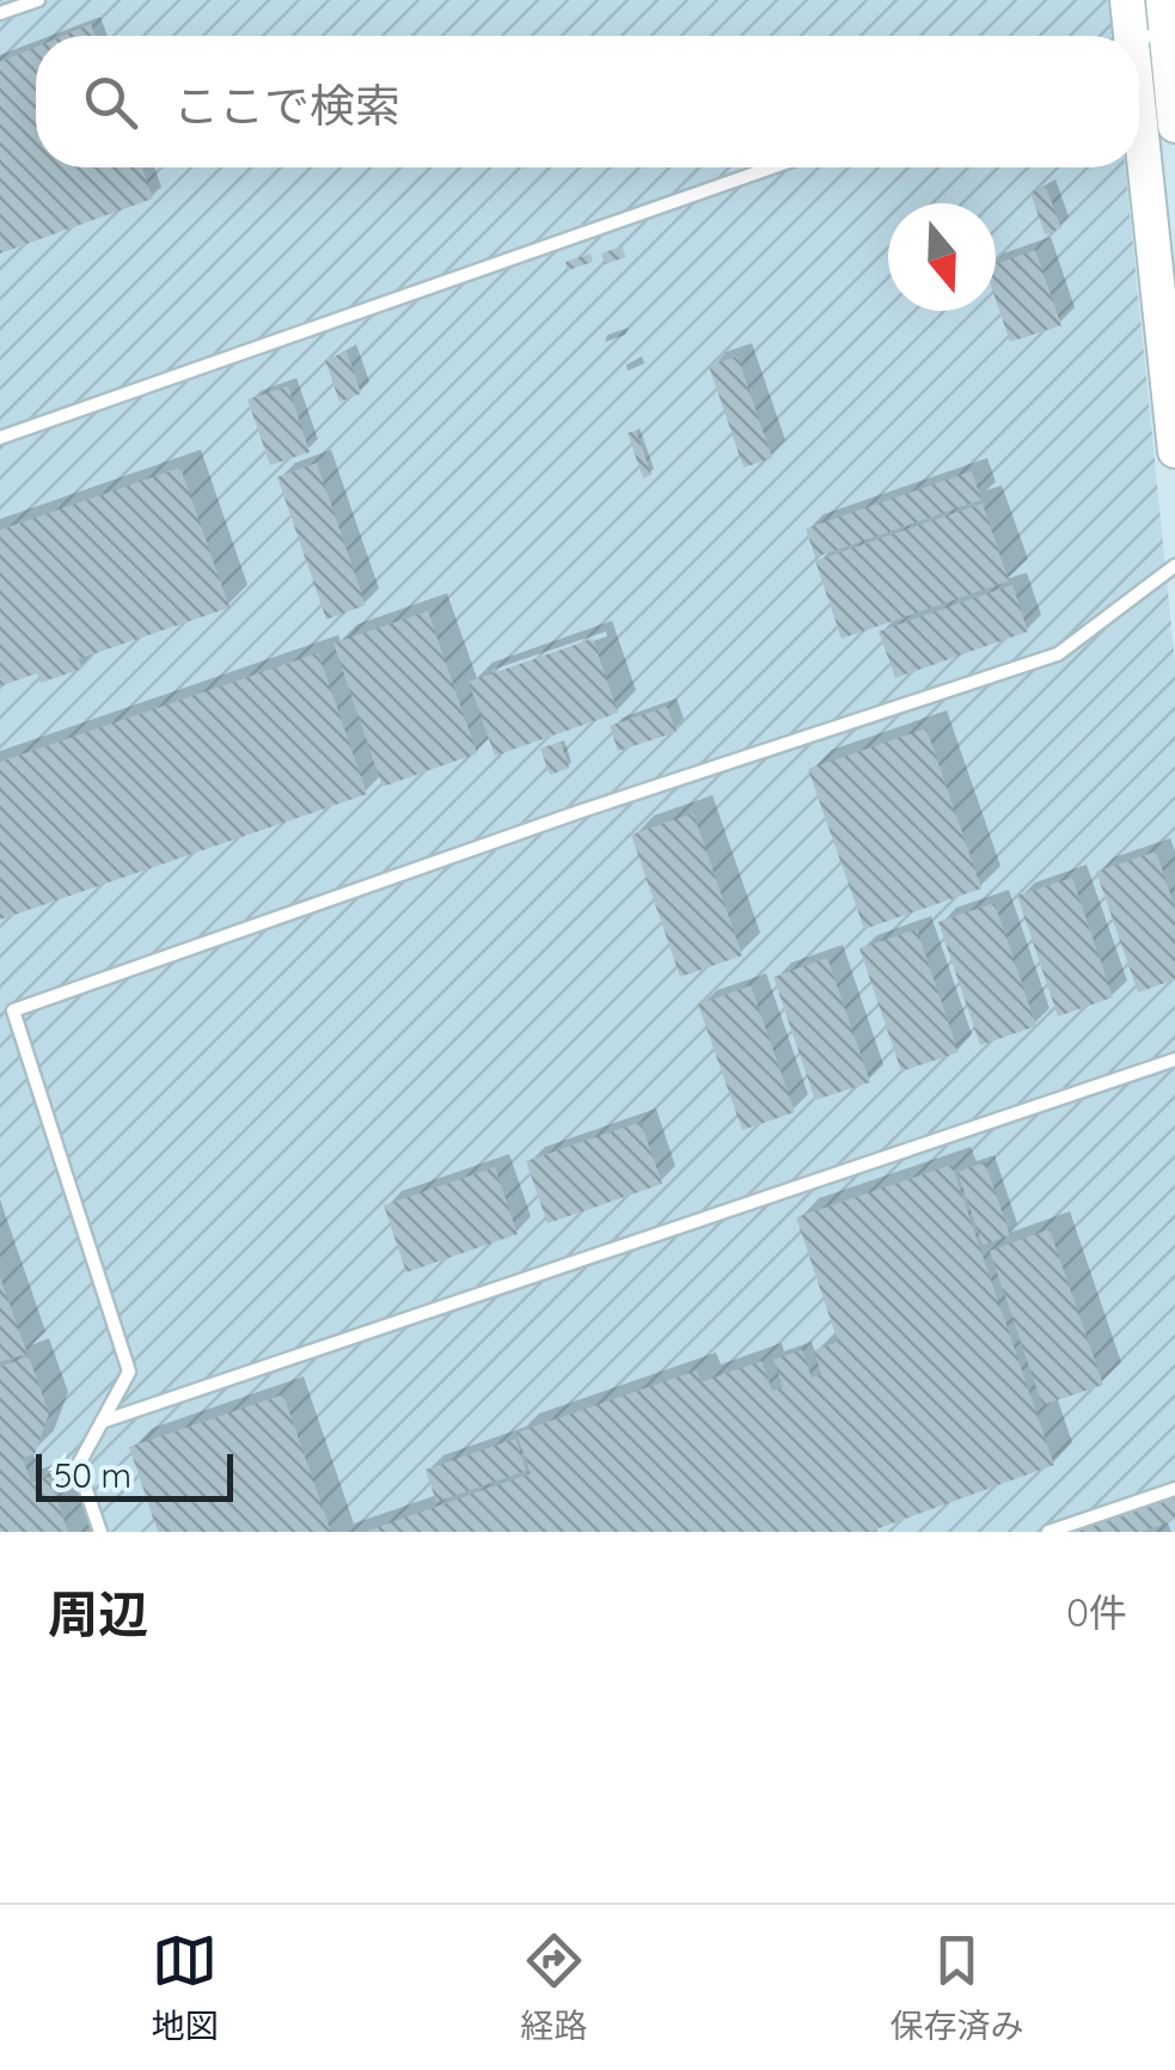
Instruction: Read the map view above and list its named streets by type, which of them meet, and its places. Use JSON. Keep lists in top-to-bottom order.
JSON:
{
  "scale_bar": "50 m",
  "north": "bottom",
  "page": {
    "search": "ここで検索",
    "scale": "50 m",
    "heading": ["周辺", "0件"],
    "nav": ["地図", "経路", "保存済み"]
  }
}
